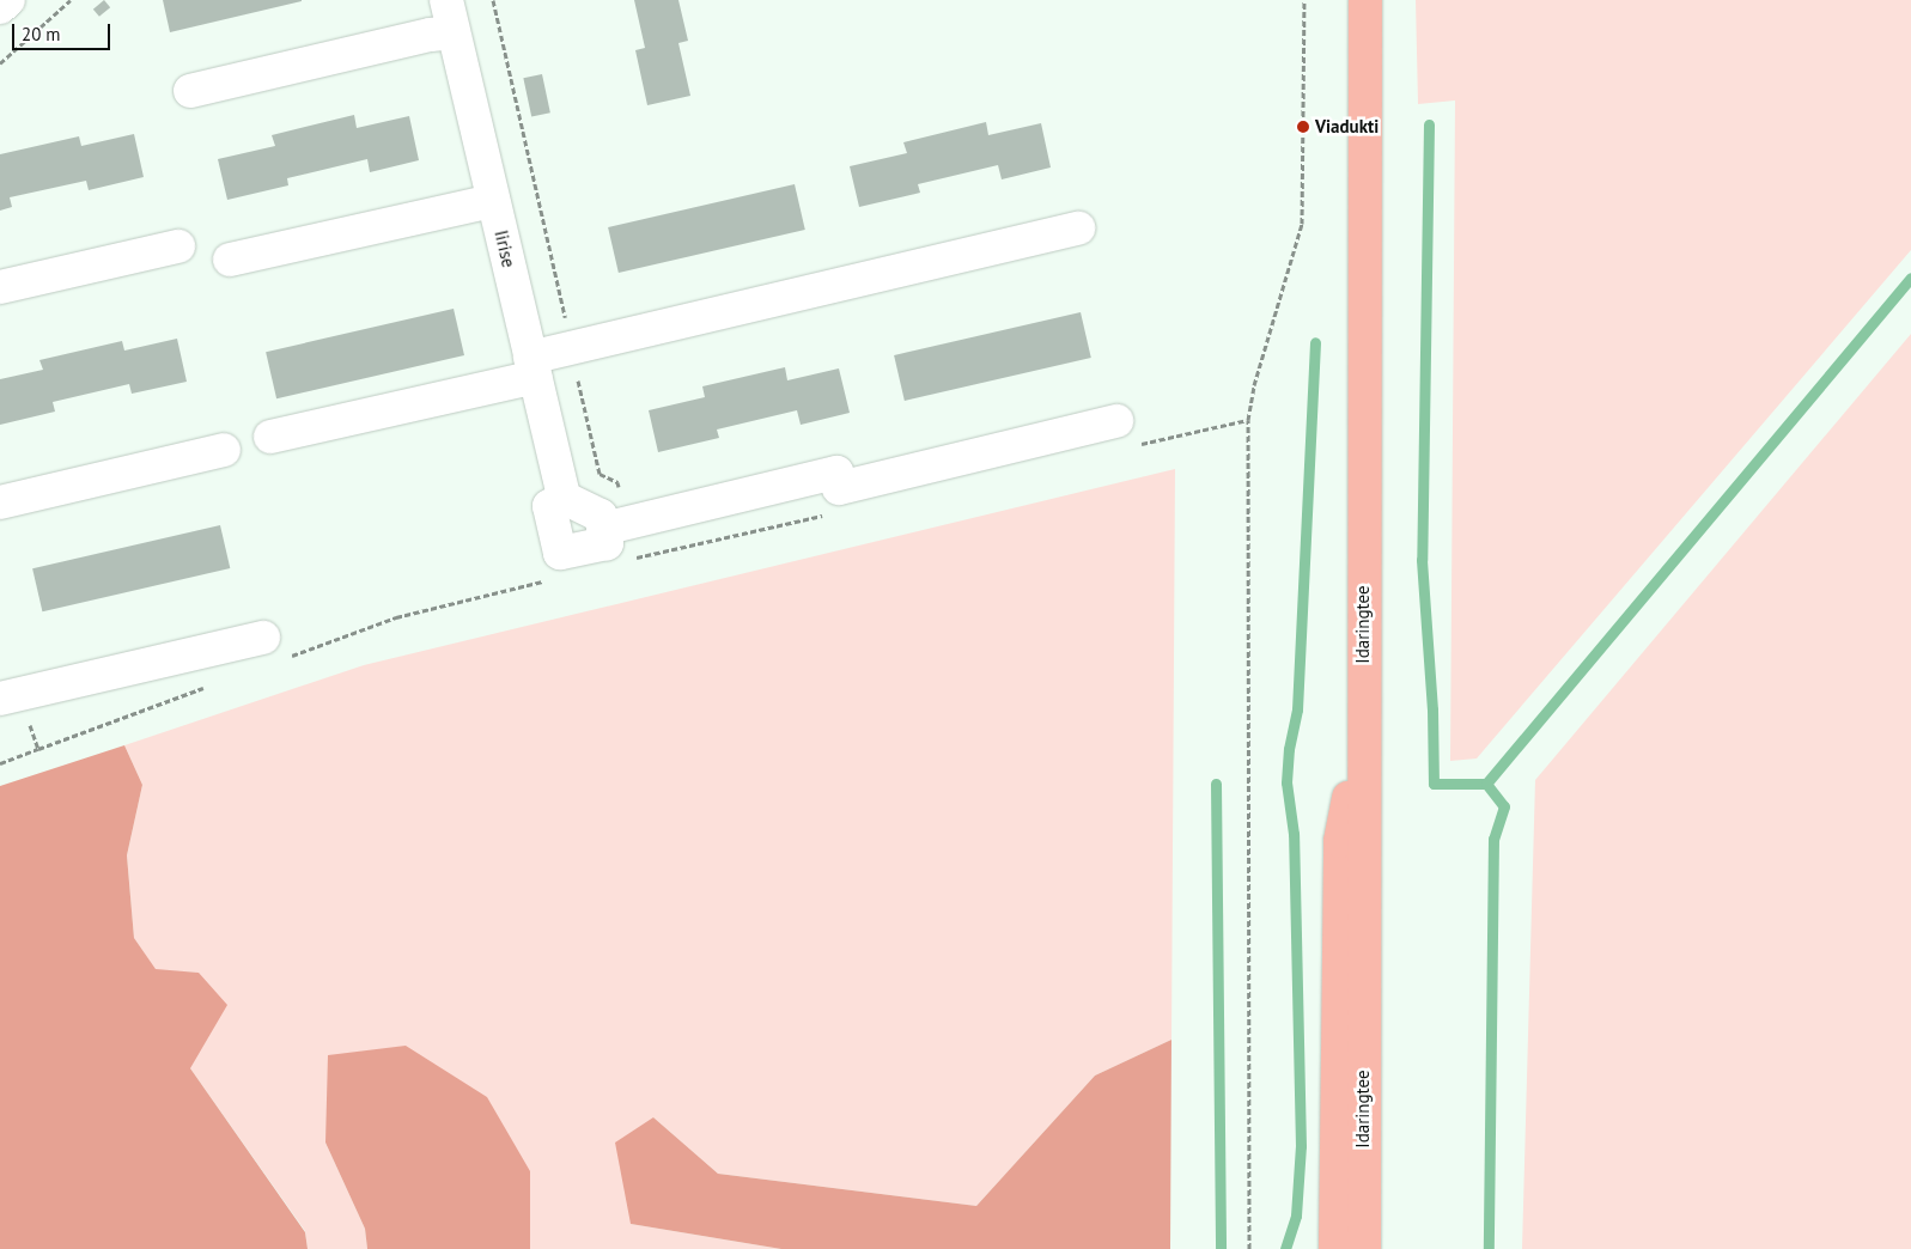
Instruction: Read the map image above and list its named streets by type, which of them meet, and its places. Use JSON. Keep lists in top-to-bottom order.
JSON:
{
  "streets": {
    "main road": ["Idaringtee"],
    "street": ["Iirise"]
  },
  "places": ["Viadukti"],
  "scale_bar": "20 m"
}
